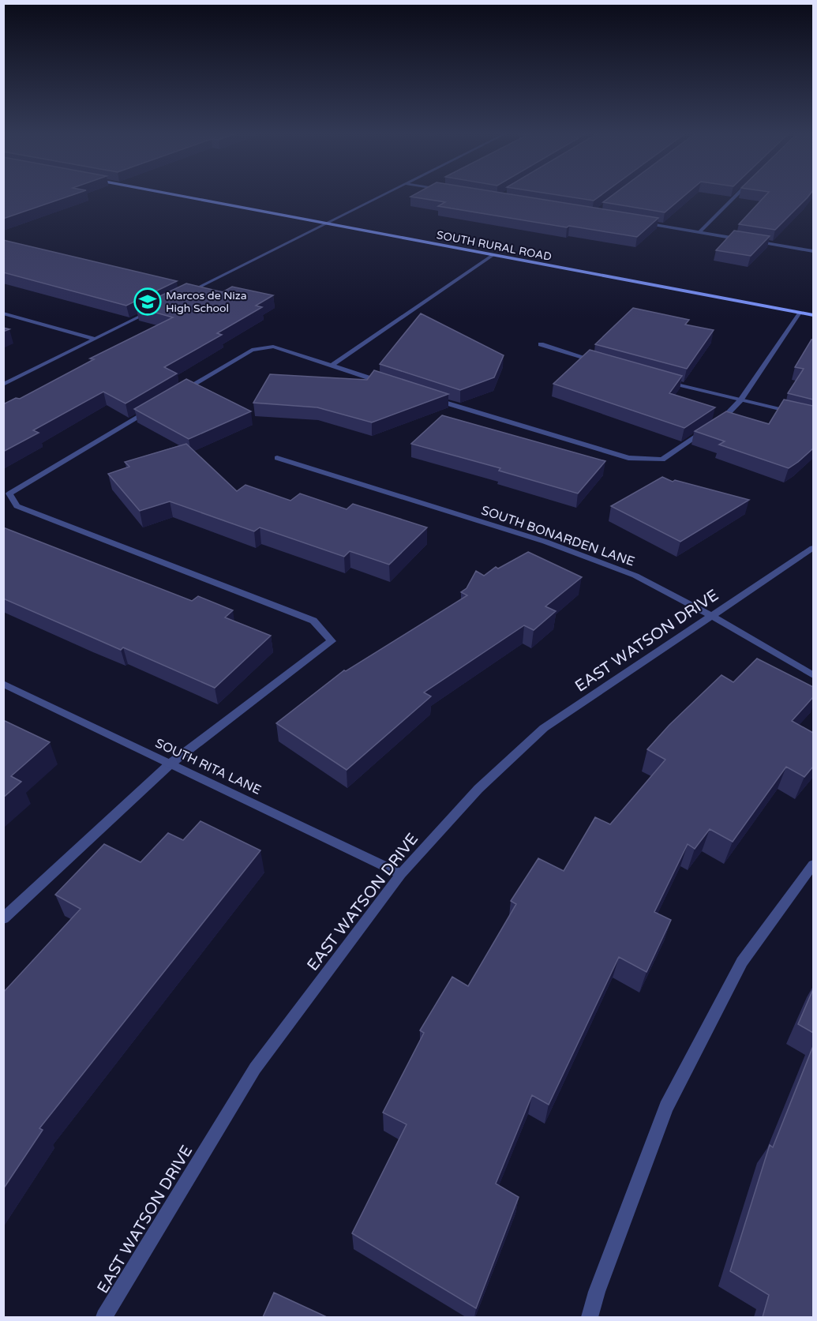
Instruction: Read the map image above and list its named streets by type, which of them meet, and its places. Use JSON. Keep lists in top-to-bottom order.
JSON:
{
  "streets": {
    "main road": ["SOUTH RURAL ROAD"],
    "street": ["SOUTH BONARDEN LANE", "EAST WATSON DRIVE", "SOUTH RITA LANE"]
  },
  "crossings": [
    ["SOUTH BONARDEN LANE", "EAST WATSON DRIVE"],
    ["EAST WATSON DRIVE", "SOUTH RITA LANE"]
  ],
  "places": {
    "school or university": ["Marcos de Niza High School"]
  }
}
